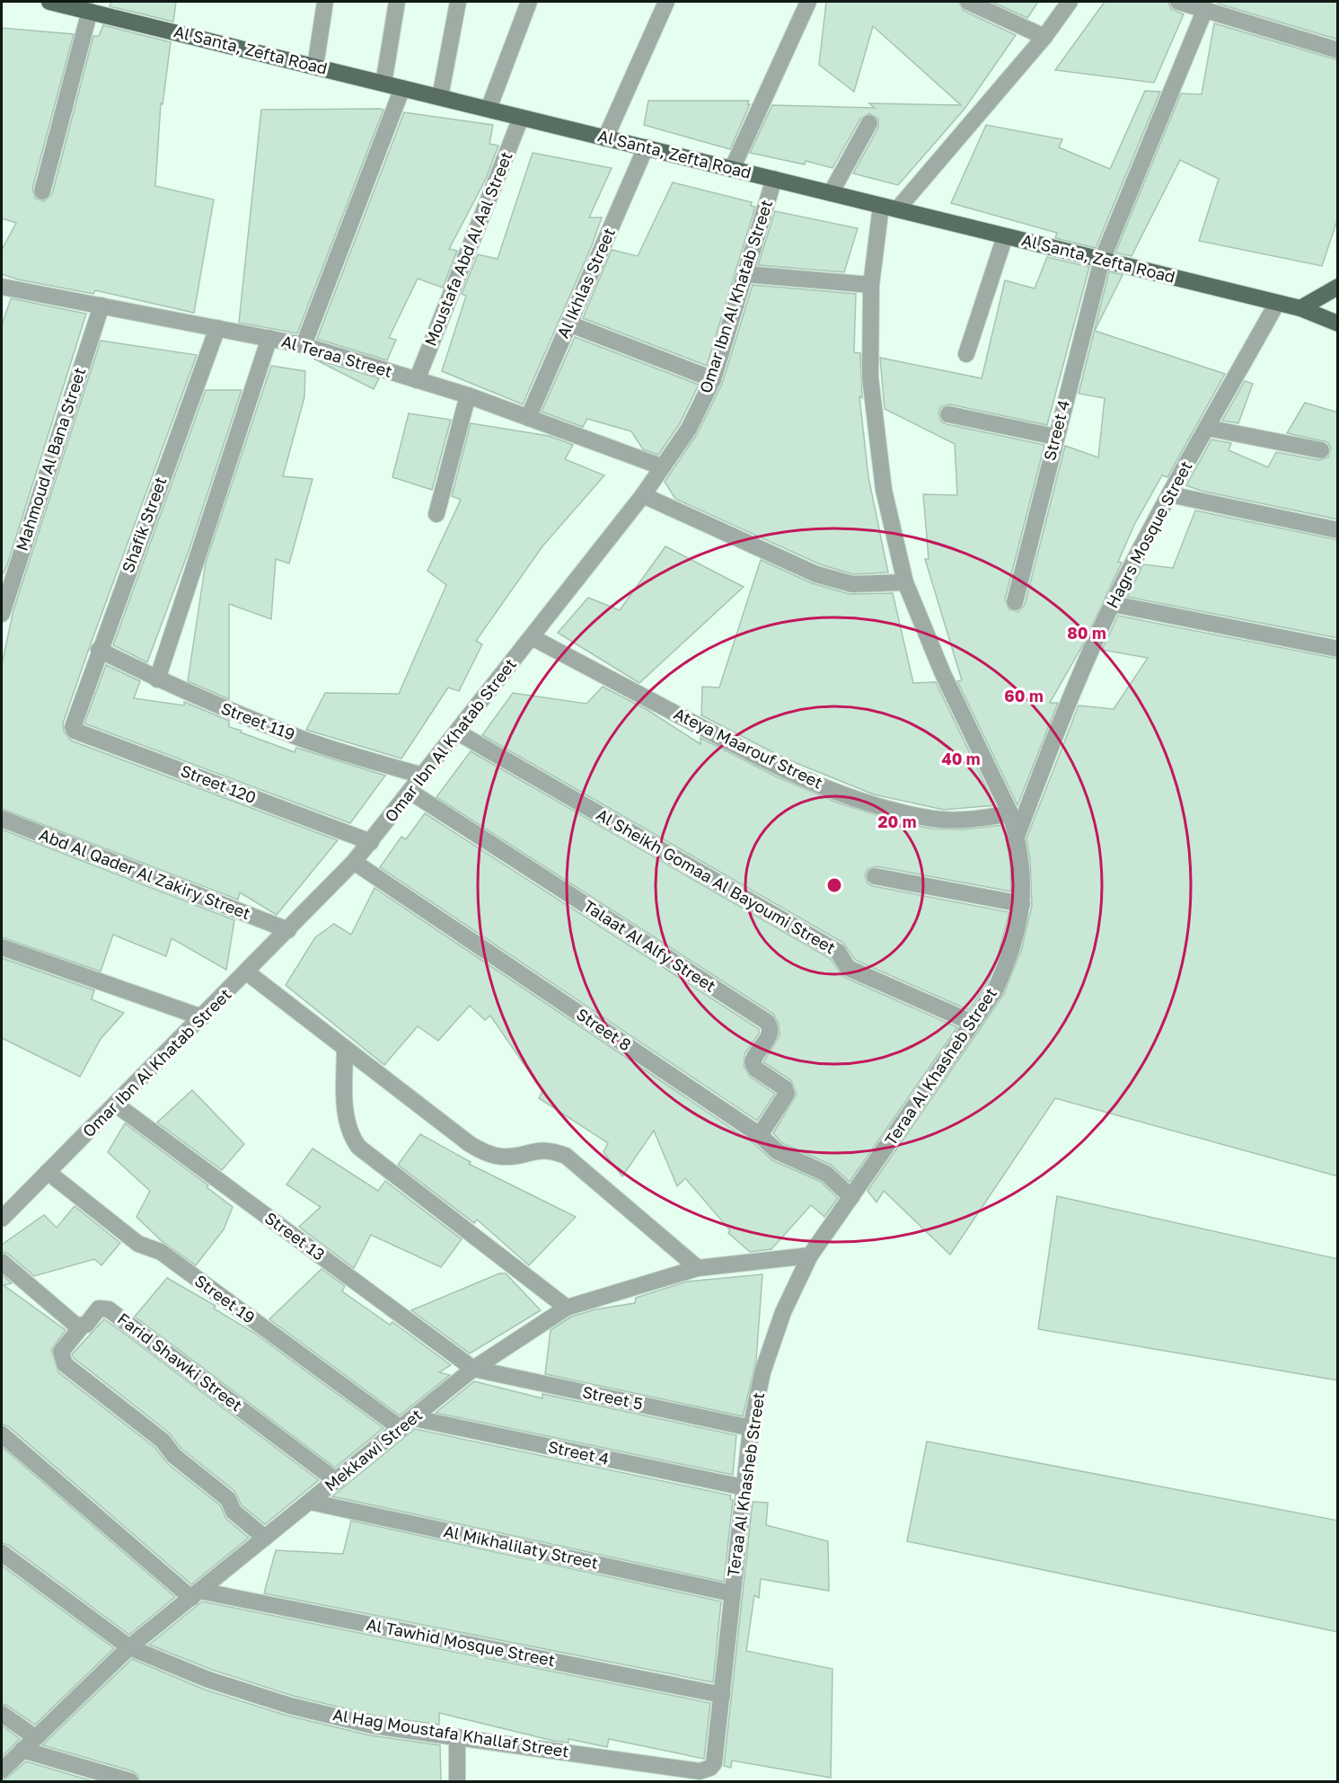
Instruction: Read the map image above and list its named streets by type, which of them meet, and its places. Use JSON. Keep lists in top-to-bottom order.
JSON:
{
  "streets": {
    "main road": ["Al Santa, Zefta Road"],
    "street": [
      "Moustafa Abd Al Aal Street",
      "Al Ikhlas Street",
      "Omar Ibn Al Khatab Street",
      "Al Teraa Street",
      "Street 4",
      "Mahmoud Al Bana Street",
      "Shafik Street",
      "Hagrs Mosque Street",
      "Street 119",
      "Ateya Maarouf Street",
      "Street 120",
      "Abd Al Qader Al Zakiry Street",
      "Al Sheikh Gomaa Al Bayoumi Street",
      "Talaat Al Alfy Street",
      "Street 8",
      "Teraa Al Khasheb Street",
      "Street 13",
      "Street 19",
      "Farid Shawki Street",
      "Street 5",
      "Mekkawi Street",
      "Al Mikhalilaty Street",
      "Al Tawhid Mosque Street",
      "Al Hag Moustafa Khallaf Street"
    ]
  },
  "crossings": [
    ["Al Santa, Zefta Road", "Moustafa Abd Al Aal Street"],
    ["Al Santa, Zefta Road", "Al Ikhlas Street"],
    ["Al Santa, Zefta Road", "Omar Ibn Al Khatab Street"],
    ["Al Santa, Zefta Road", "Street 4"],
    ["Al Santa, Zefta Road", "Hagrs Mosque Street"],
    ["Al Santa, Zefta Road", "Teraa Al Khasheb Street"],
    ["Moustafa Abd Al Aal Street", "Al Teraa Street"],
    ["Al Ikhlas Street", "Al Teraa Street"],
    ["Omar Ibn Al Khatab Street", "Al Teraa Street"],
    ["Omar Ibn Al Khatab Street", "Street 119"],
    ["Omar Ibn Al Khatab Street", "Ateya Maarouf Street"],
    ["Omar Ibn Al Khatab Street", "Street 120"],
    ["Omar Ibn Al Khatab Street", "Abd Al Qader Al Zakiry Street"],
    ["Omar Ibn Al Khatab Street", "Al Sheikh Gomaa Al Bayoumi Street"],
    ["Omar Ibn Al Khatab Street", "Talaat Al Alfy Street"],
    ["Omar Ibn Al Khatab Street", "Street 8"],
    ["Omar Ibn Al Khatab Street", "Street 13"],
    ["Omar Ibn Al Khatab Street", "Street 19"],
    ["Al Teraa Street", "Mahmoud Al Bana Street"],
    ["Al Teraa Street", "Shafik Street"],
    ["Street 4", "Teraa Al Khasheb Street"],
    ["Street 4", "Street 19"],
    ["Street 4", "Mekkawi Street"],
    ["Shafik Street", "Street 119"],
    ["Shafik Street", "Street 120"],
    ["Hagrs Mosque Street", "Teraa Al Khasheb Street"],
    ["Ateya Maarouf Street", "Teraa Al Khasheb Street"],
    ["Al Sheikh Gomaa Al Bayoumi Street", "Teraa Al Khasheb Street"],
    ["Talaat Al Alfy Street", "Street 8"],
    ["Street 8", "Teraa Al Khasheb Street"],
    ["Teraa Al Khasheb Street", "Street 5"],
    ["Teraa Al Khasheb Street", "Mekkawi Street"],
    ["Teraa Al Khasheb Street", "Al Mikhalilaty Street"],
    ["Teraa Al Khasheb Street", "Al Tawhid Mosque Street"],
    ["Teraa Al Khasheb Street", "Al Hag Moustafa Khallaf Street"],
    ["Street 13", "Street 5"],
    ["Street 13", "Mekkawi Street"],
    ["Street 19", "Mekkawi Street"],
    ["Farid Shawki Street", "Mekkawi Street"],
    ["Street 5", "Mekkawi Street"],
    ["Mekkawi Street", "Al Mikhalilaty Street"],
    ["Mekkawi Street", "Al Tawhid Mosque Street"],
    ["Mekkawi Street", "Al Hag Moustafa Khallaf Street"]
  ],
  "rings": [
    "80 m",
    "60 m",
    "40 m",
    "20 m"
  ]
}
